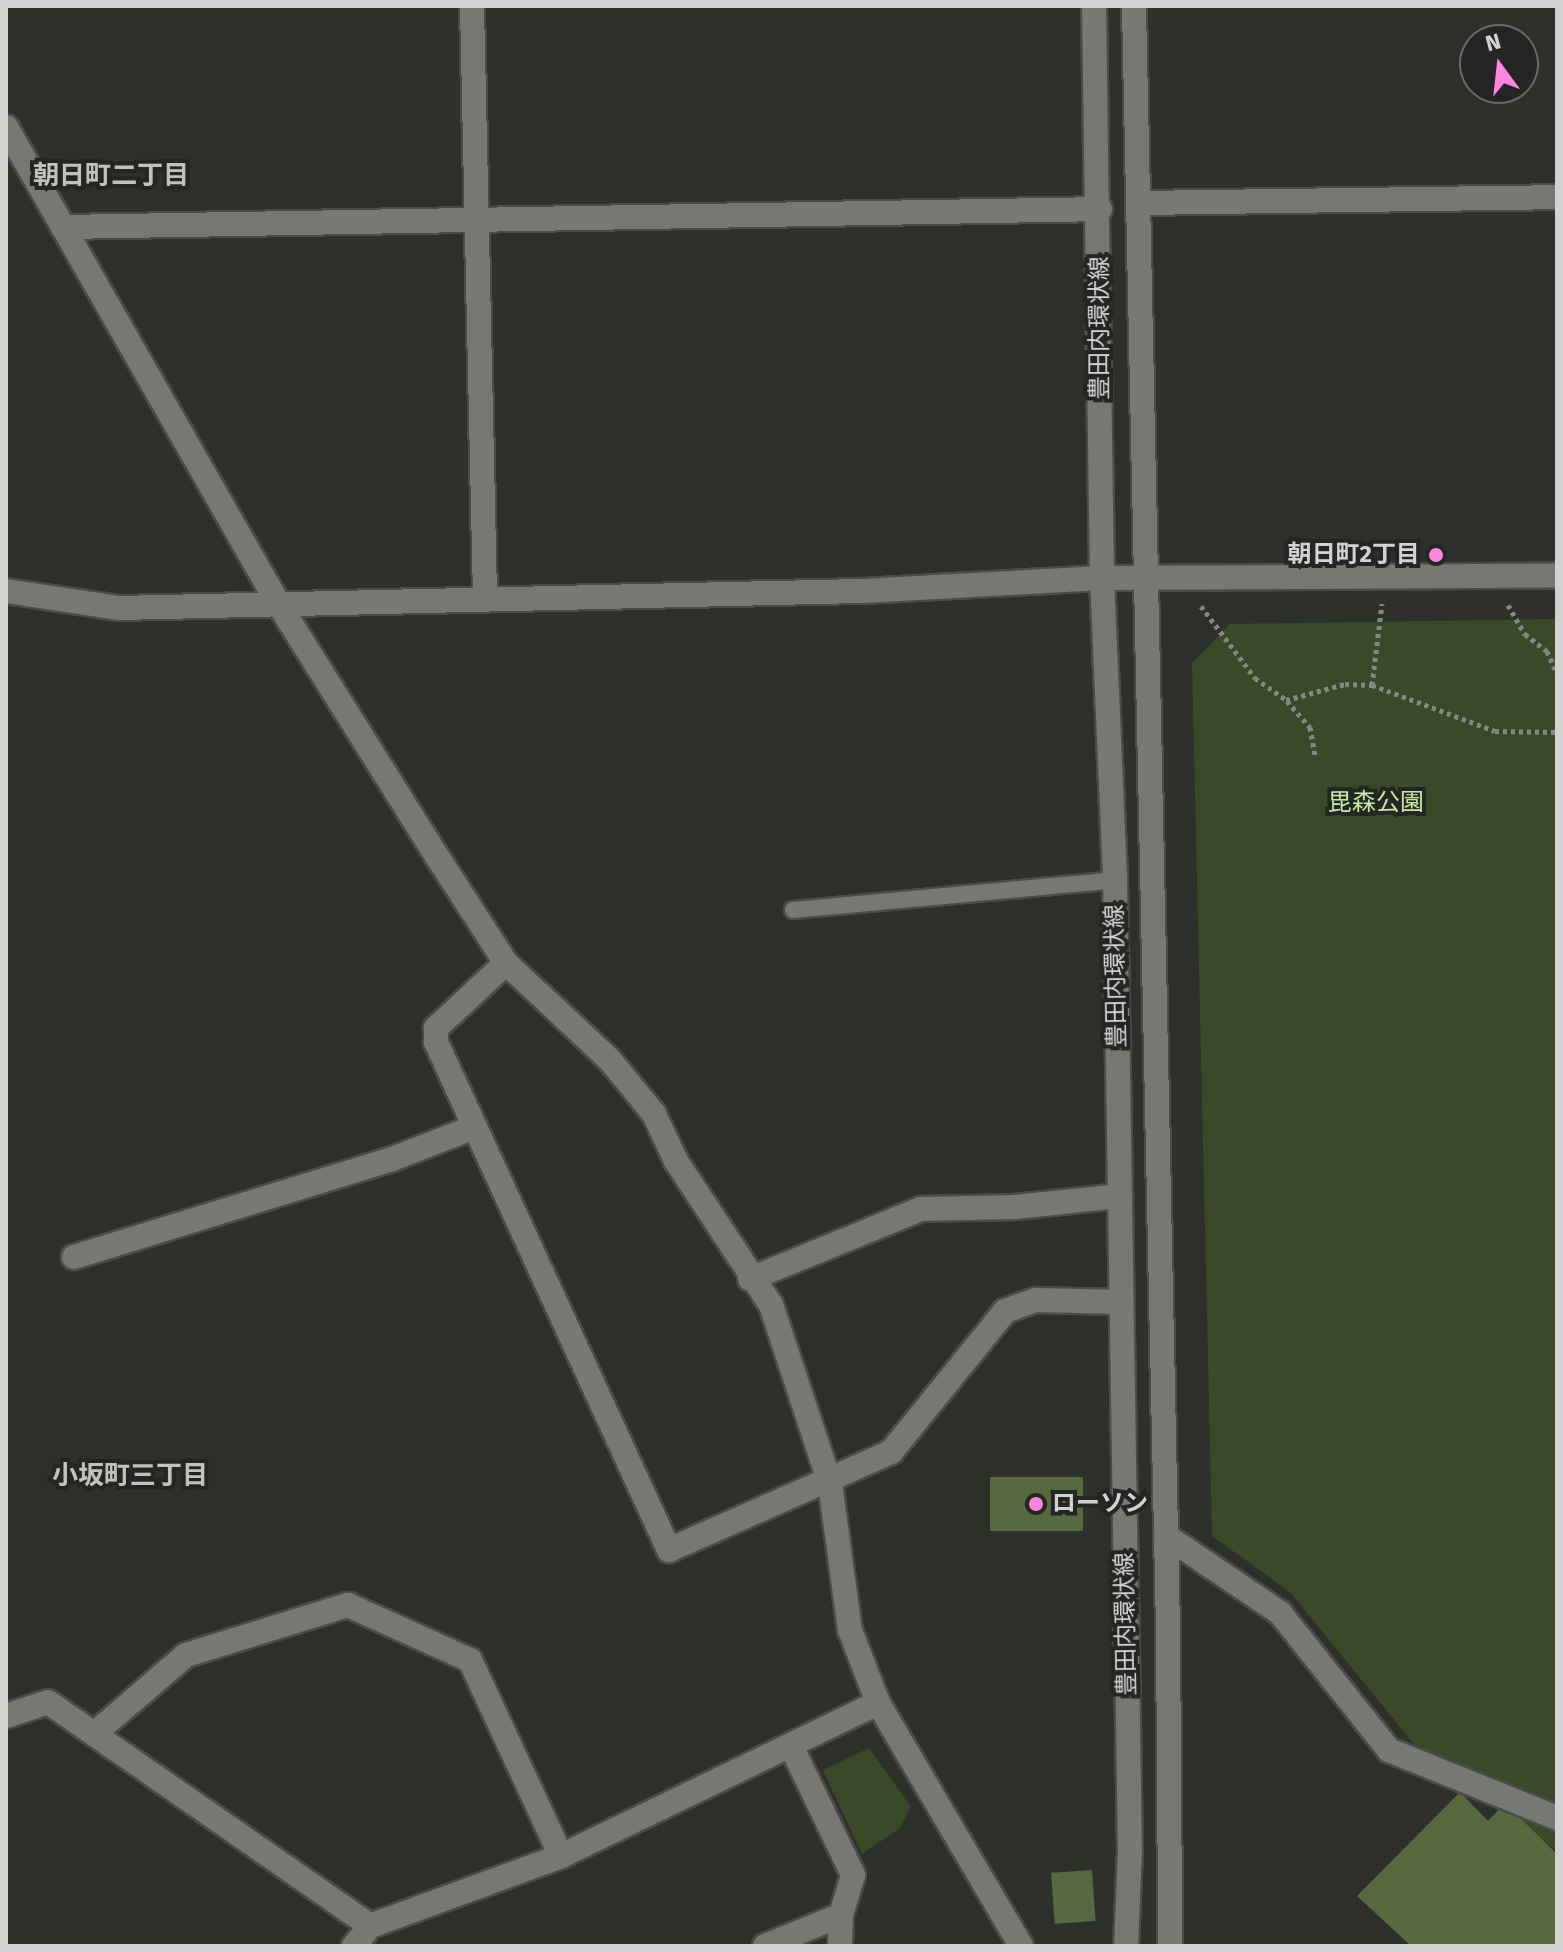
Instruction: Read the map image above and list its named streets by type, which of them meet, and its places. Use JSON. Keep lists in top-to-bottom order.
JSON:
{
  "streets": {
    "street": ["豊田内環状線"]
  },
  "districts": ["朝日町二丁目", "小坂町三丁目"],
  "parks": ["毘森公園"],
  "places": ["朝日町2丁目", "ローソン"],
  "north": "top"
}
